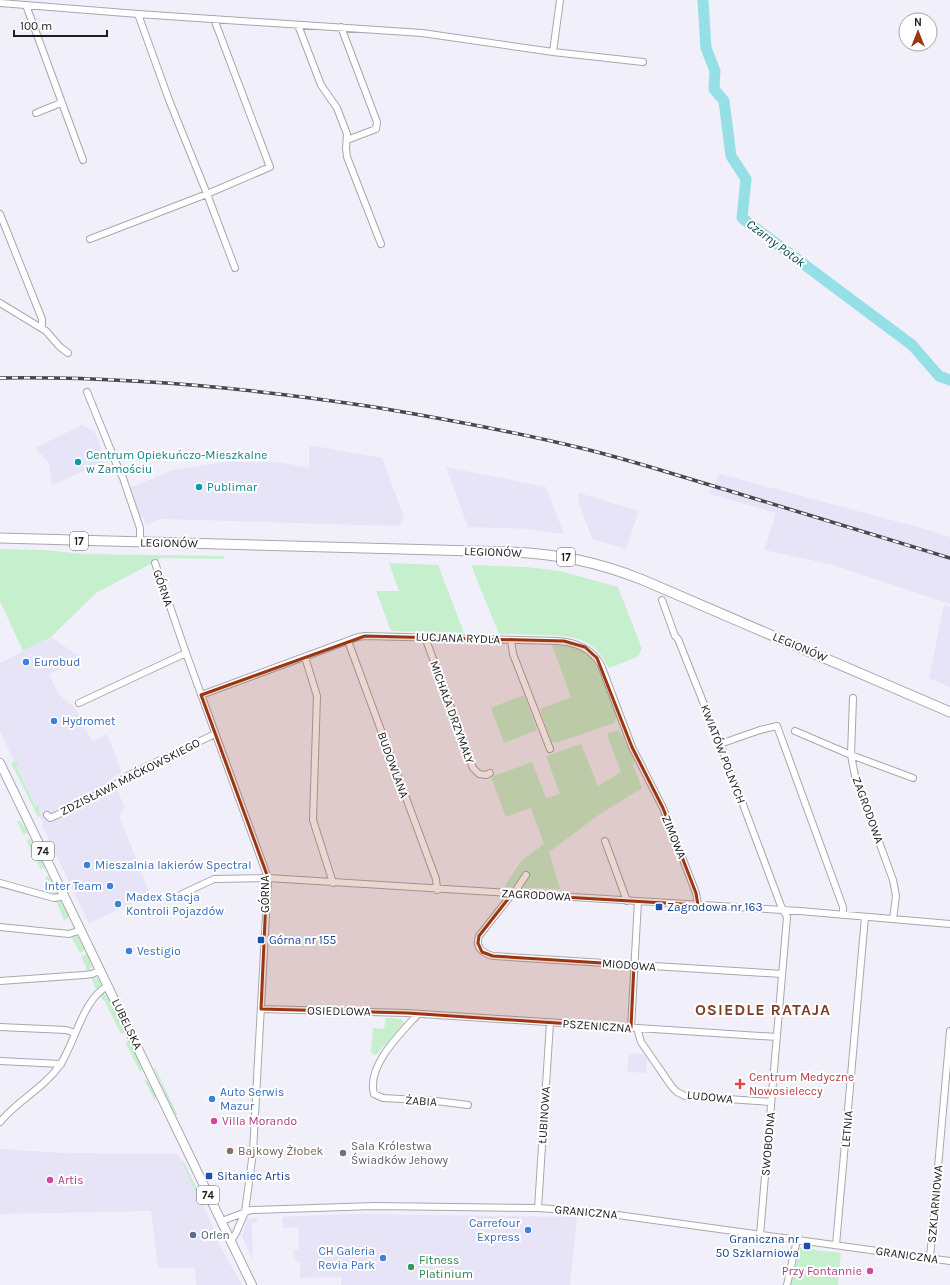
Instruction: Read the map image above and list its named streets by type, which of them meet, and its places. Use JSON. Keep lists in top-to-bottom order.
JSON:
{
  "streets": {
    "highway": ["17", "LEGIONÓW"],
    "main road": ["74", "LUBELSKA"],
    "street": [
      "GÓRNA",
      "LUCJANA RYDLA",
      "MICHAŁA DRZYMAŁY",
      "KWIATÓW POLNYCH",
      "BUDOWLANA",
      "ZDZISŁAWA MAĆKOWSKIEGO",
      "ZAGRODOWA",
      "ZIMOWA",
      "MIODOWA",
      "OSIEDLOWA",
      "PSZENICZNA",
      "LUDOWA",
      "ŻABIA",
      "ŁUBINOWA",
      "LETNIA",
      "SWOBODNA",
      "SZKLARNIOWA",
      "GRANICZNA"
    ]
  },
  "crossings": [
    ["GÓRNA", "LUCJANA RYDLA"],
    ["GÓRNA", "ZDZISŁAWA MAĆKOWSKIEGO"],
    ["GÓRNA", "ZAGRODOWA"],
    ["GÓRNA", "OSIEDLOWA"],
    ["GÓRNA", "LUBELSKA"],
    ["GÓRNA", "GRANICZNA"],
    ["LUCJANA RYDLA", "MICHAŁA DRZYMAŁY"],
    ["LUCJANA RYDLA", "BUDOWLANA"],
    ["LUCJANA RYDLA", "ZIMOWA"],
    ["KWIATÓW POLNYCH", "ZAGRODOWA"],
    ["KWIATÓW POLNYCH", "SWOBODNA"],
    ["BUDOWLANA", "ZAGRODOWA"],
    ["ZAGRODOWA", "ZIMOWA"],
    ["ZAGRODOWA", "MIODOWA"],
    ["ZAGRODOWA", "LETNIA"],
    ["ZAGRODOWA", "SWOBODNA"],
    ["MIODOWA", "SWOBODNA"],
    ["OSIEDLOWA", "PSZENICZNA"],
    ["OSIEDLOWA", "ŻABIA"],
    ["LUBELSKA", "GRANICZNA"],
    ["PSZENICZNA", "LUDOWA"],
    ["PSZENICZNA", "ŻABIA"],
    ["PSZENICZNA", "ŁUBINOWA"],
    ["PSZENICZNA", "SWOBODNA"],
    ["LUDOWA", "SWOBODNA"],
    ["ŁUBINOWA", "GRANICZNA"],
    ["LETNIA", "GRANICZNA"],
    ["SWOBODNA", "GRANICZNA"],
    ["SZKLARNIOWA", "GRANICZNA"]
  ],
  "districts": ["OSIEDLE RATAJA"],
  "water": ["Czarny Potok"],
  "places": {
    "other": [
      "Centrum Opiekuńczo-Mieszkalne w Zamościu",
      "Publimar",
      "Eurobud",
      "Hydromet",
      "Mieszalnia lakierów Spectral",
      "Inter Team",
      "Madex Stacja Kontroli Pojazdów",
      "Vestigio",
      "Auto Serwis Mazur",
      "Villa Morando",
      "Bajkowy Żłobek",
      "Sala Królestwa Świadków Jehowy",
      "Artis",
      "Carrefour Express",
      "Orlen",
      "CH Galeria Revia Park",
      "Fitness Platinium",
      "Przy Fontannie"
    ],
    "transit": [
      "Zagrodowa nr 163",
      "Górna nr 155",
      "Sitaniec Artis",
      "Graniczna nr 50 Szklarniowa"
    ],
    "health": ["Centrum Medyczne Nowosieleccy"]
  },
  "scale_bar": "100 m",
  "north": "top"
}
